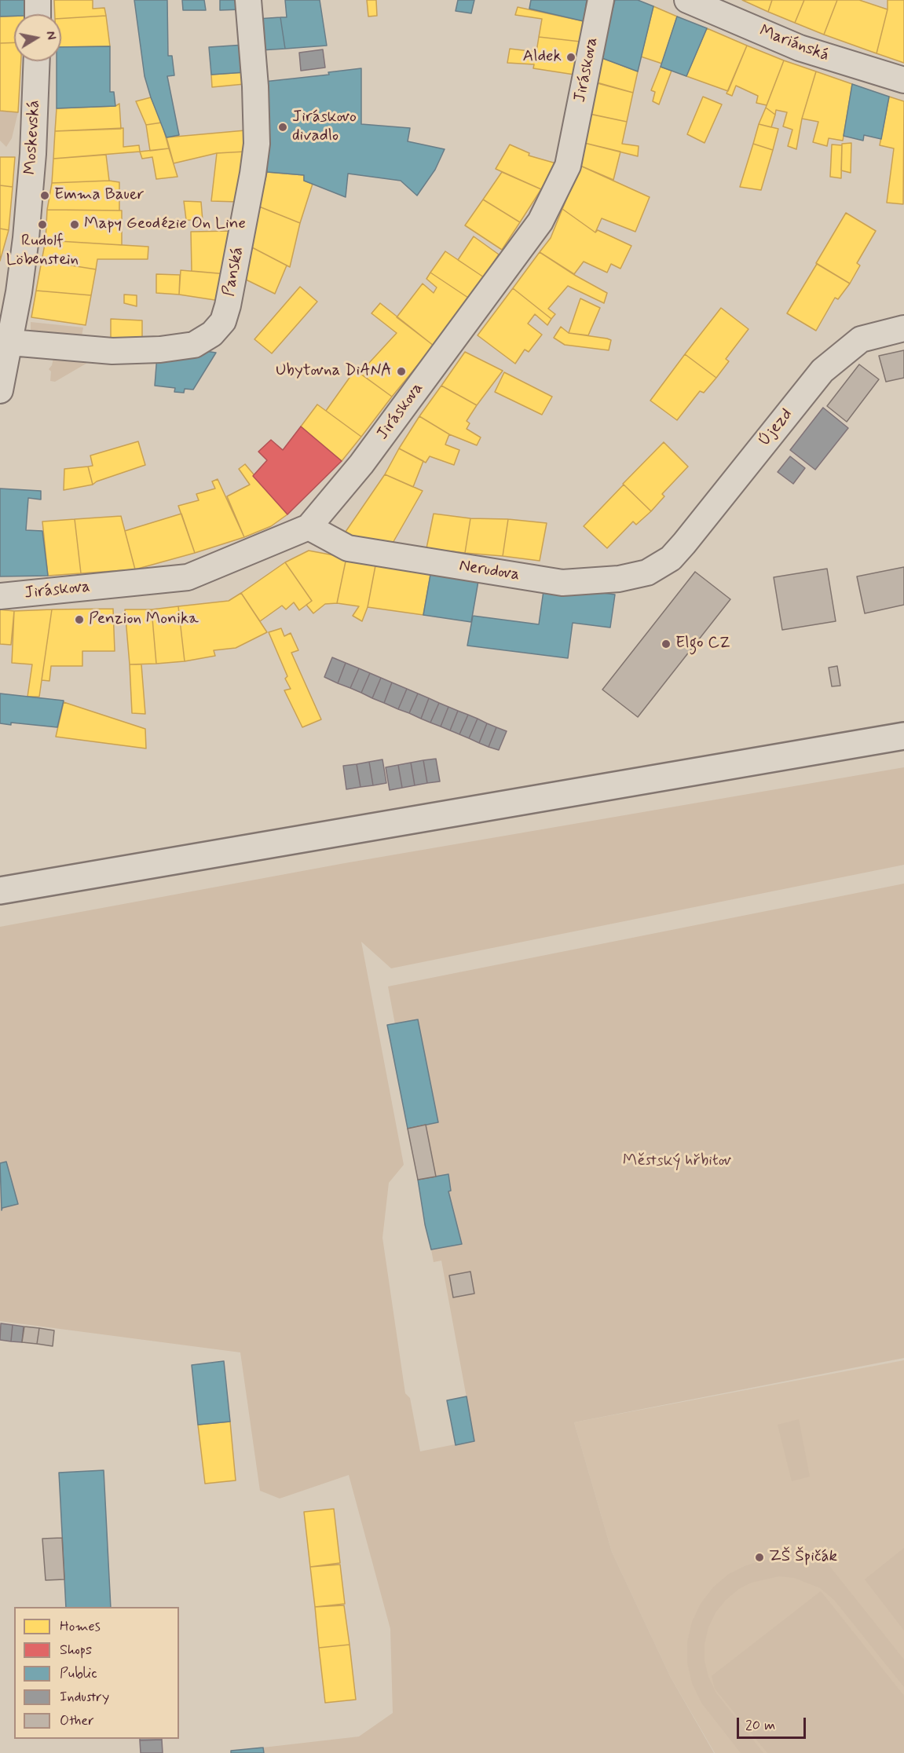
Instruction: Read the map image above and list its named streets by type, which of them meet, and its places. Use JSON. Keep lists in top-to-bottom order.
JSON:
{
  "streets": {
    "street": [
      "Mariánská",
      "Jiráskova",
      "Moskevská",
      "Panská",
      "Újezd",
      "Nerudova"
    ]
  },
  "crossings": [
    ["Jiráskova", "Nerudova"],
    ["Moskevská", "Panská"],
    ["Újezd", "Nerudova"]
  ],
  "parks": ["Městský hřbitov"],
  "places": [
    "Aldek",
    "Jiráskovo divadlo",
    "Emma Bauer",
    "Rudolf Löbenstein",
    "Mapy Geodézie On Line",
    "Ubytovna DiANA",
    "Penzion Monika",
    "Elgo CZ",
    "ZŠ Špičák"
  ],
  "legend": [
    "Homes",
    "Shops",
    "Public",
    "Industry",
    "Other"
  ],
  "scale_bar": "20 m",
  "north": "right"
}
